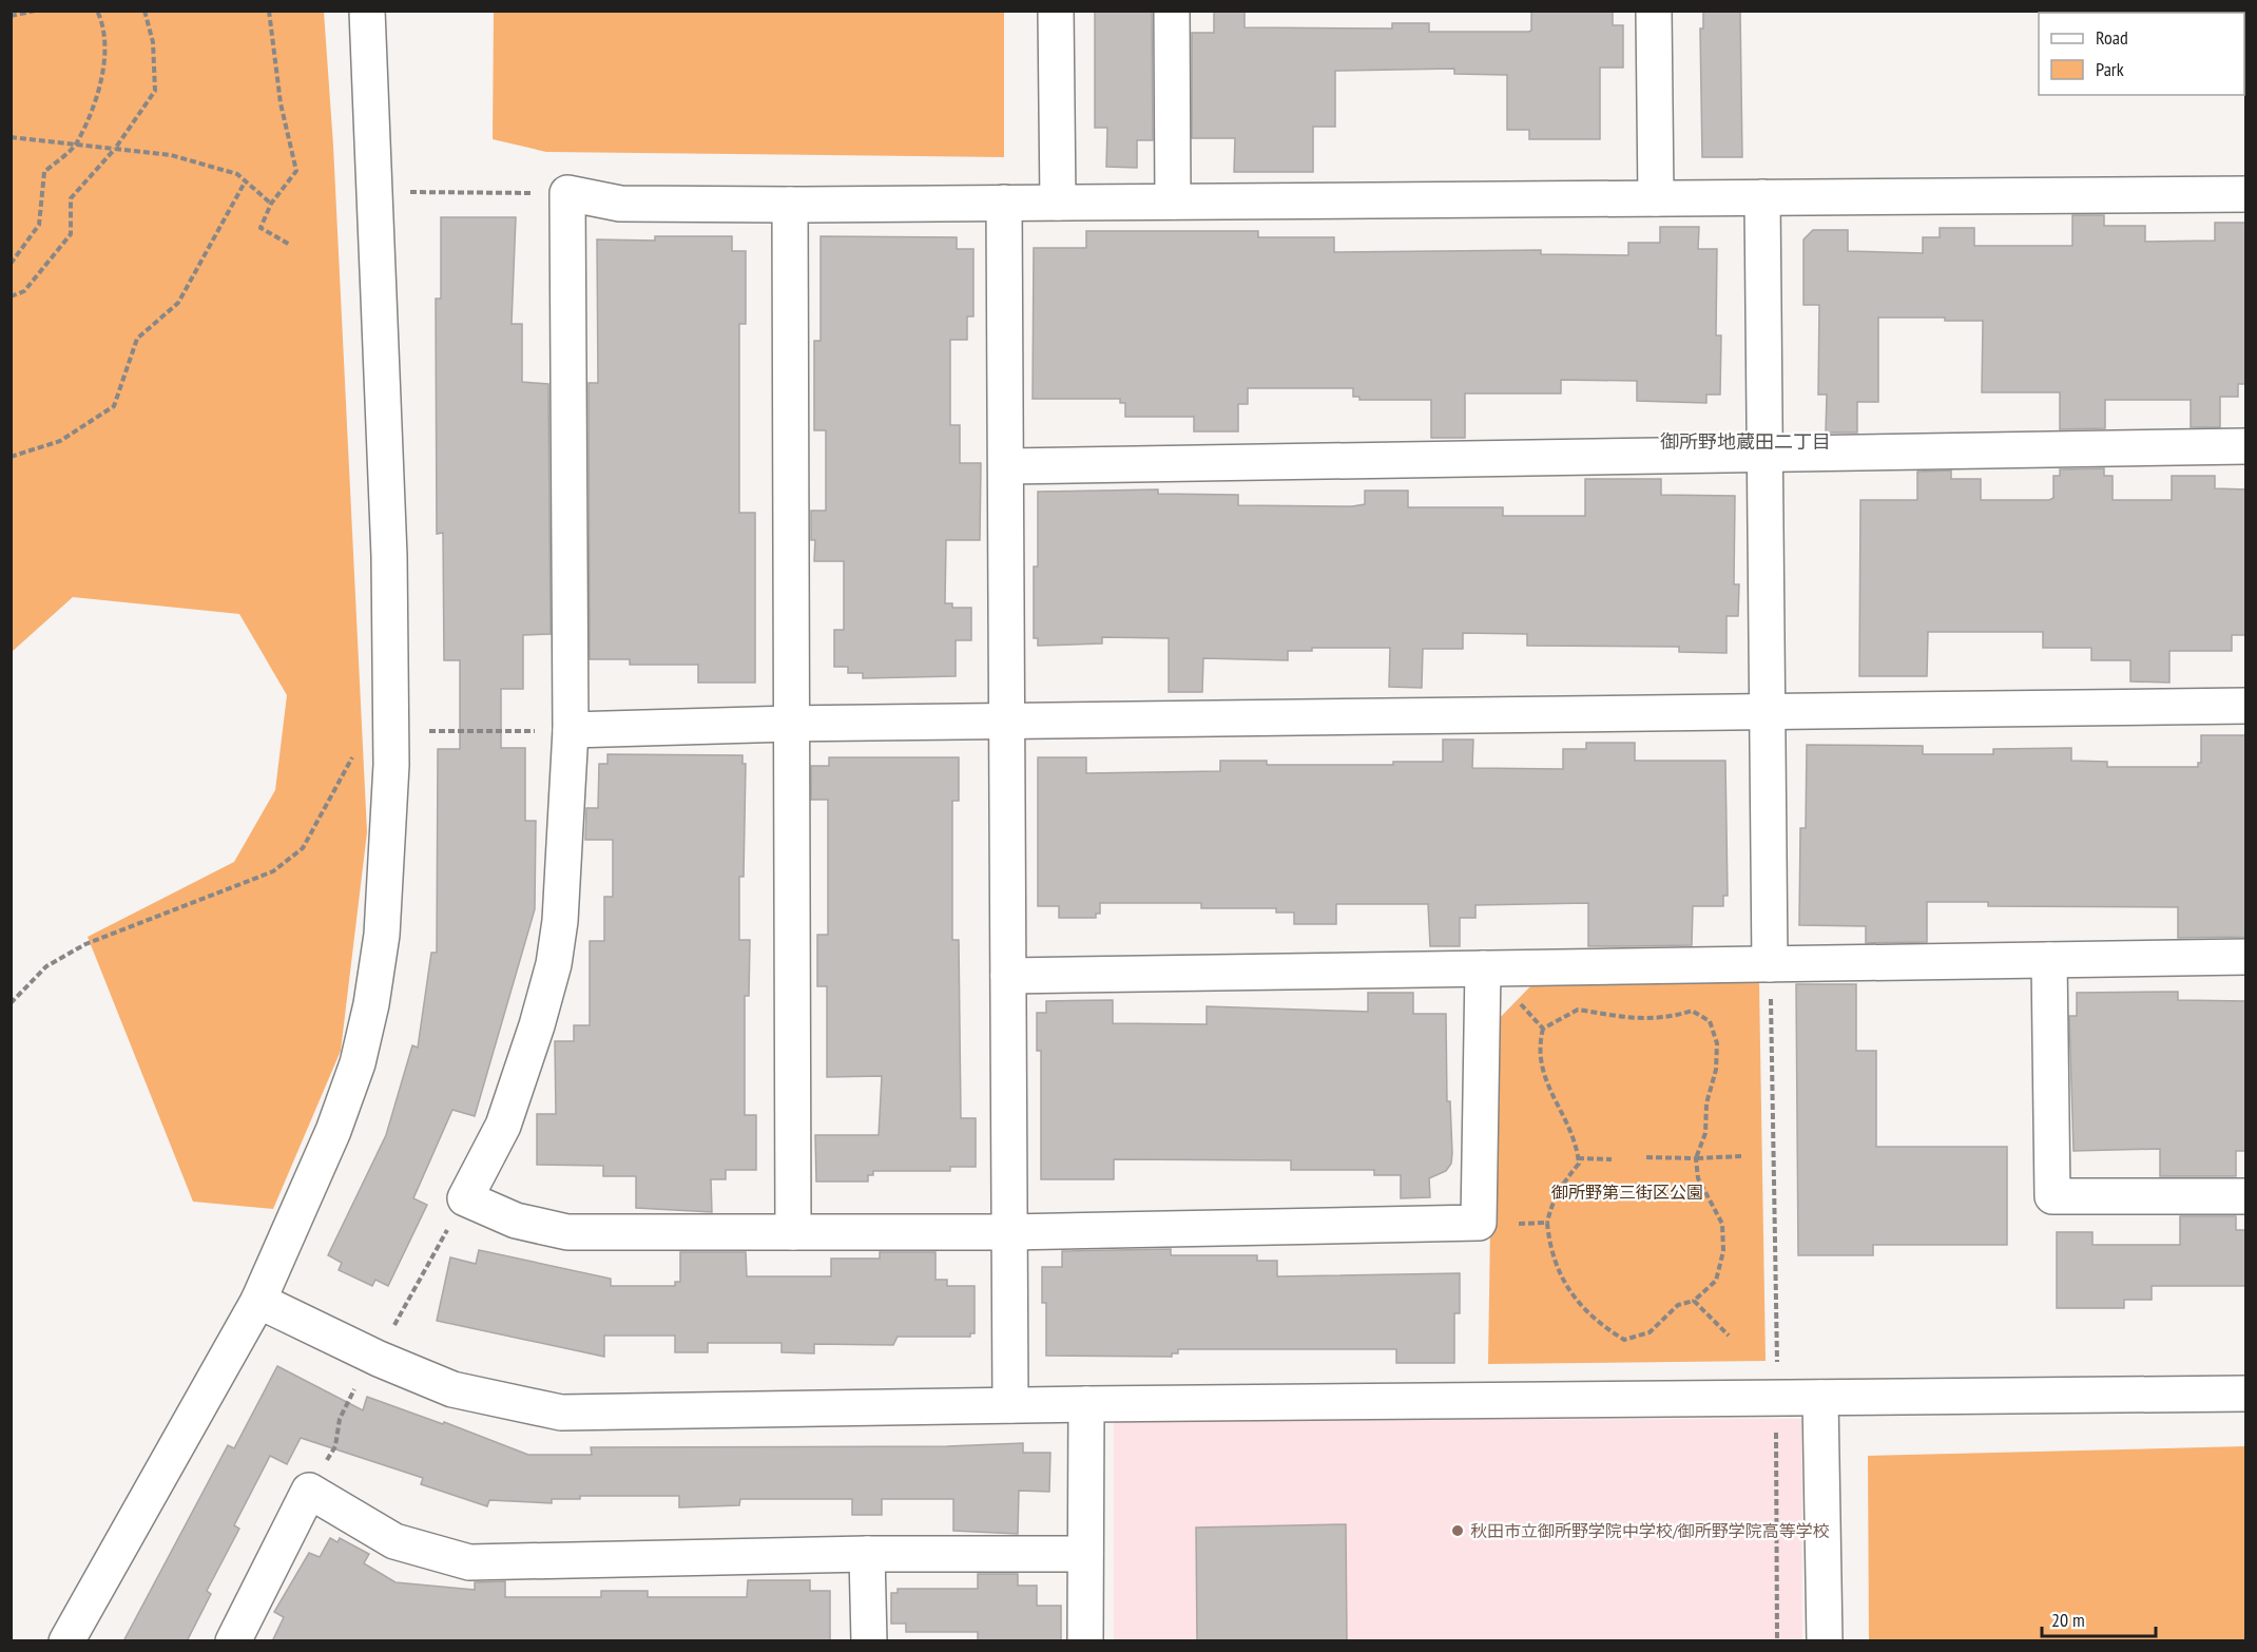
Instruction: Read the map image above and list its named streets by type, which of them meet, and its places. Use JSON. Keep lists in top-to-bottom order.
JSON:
{
  "districts": ["御所野地蔵田二丁目"],
  "parks": ["御所野第三街区公園"],
  "places": ["秋田市立御所野学院中学校/御所野学院高等学校"],
  "legend": ["Road", "Park"],
  "scale_bar": "20 m"
}
